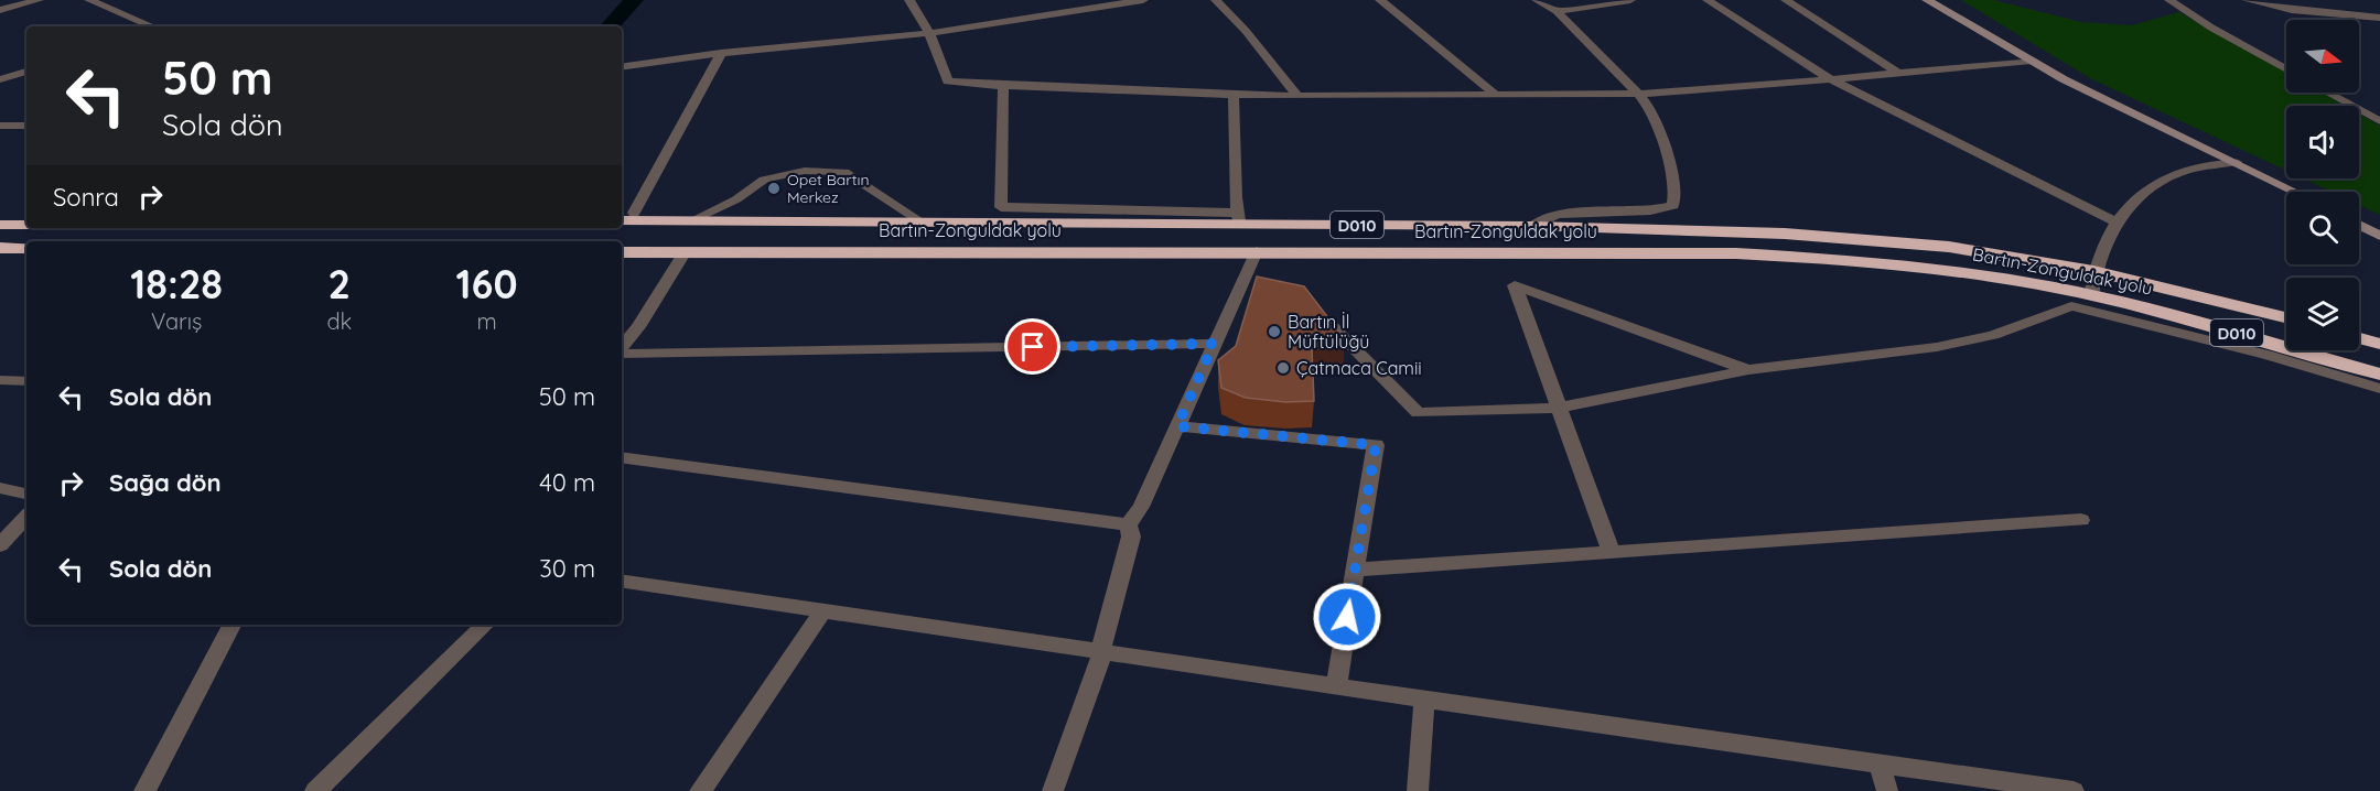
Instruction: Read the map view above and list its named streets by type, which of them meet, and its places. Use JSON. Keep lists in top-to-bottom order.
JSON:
{
  "streets": {
    "highway": ["D010", "Bartın-Zonguldak yolu"]
  },
  "places": ["Opet Bartın Merkez", "Bartın İl Müftülüğü", "Çatmaca Camii"],
  "north": "right",
  "page": {
    "turn": ["50 m", "Sola dön"],
    "then": "Sonra",
    "eta": [
      "18:28",
      "Varış",
      "2",
      "dk",
      "160",
      "m"
    ],
    "list": [
      {
        "name": "Sola dön",
        "value": "50 m"
      },
      {
        "name": "Sağa dön",
        "value": "40 m"
      },
      {
        "name": "Sola dön",
        "value": "30 m"
      }
    ]
  }
}
